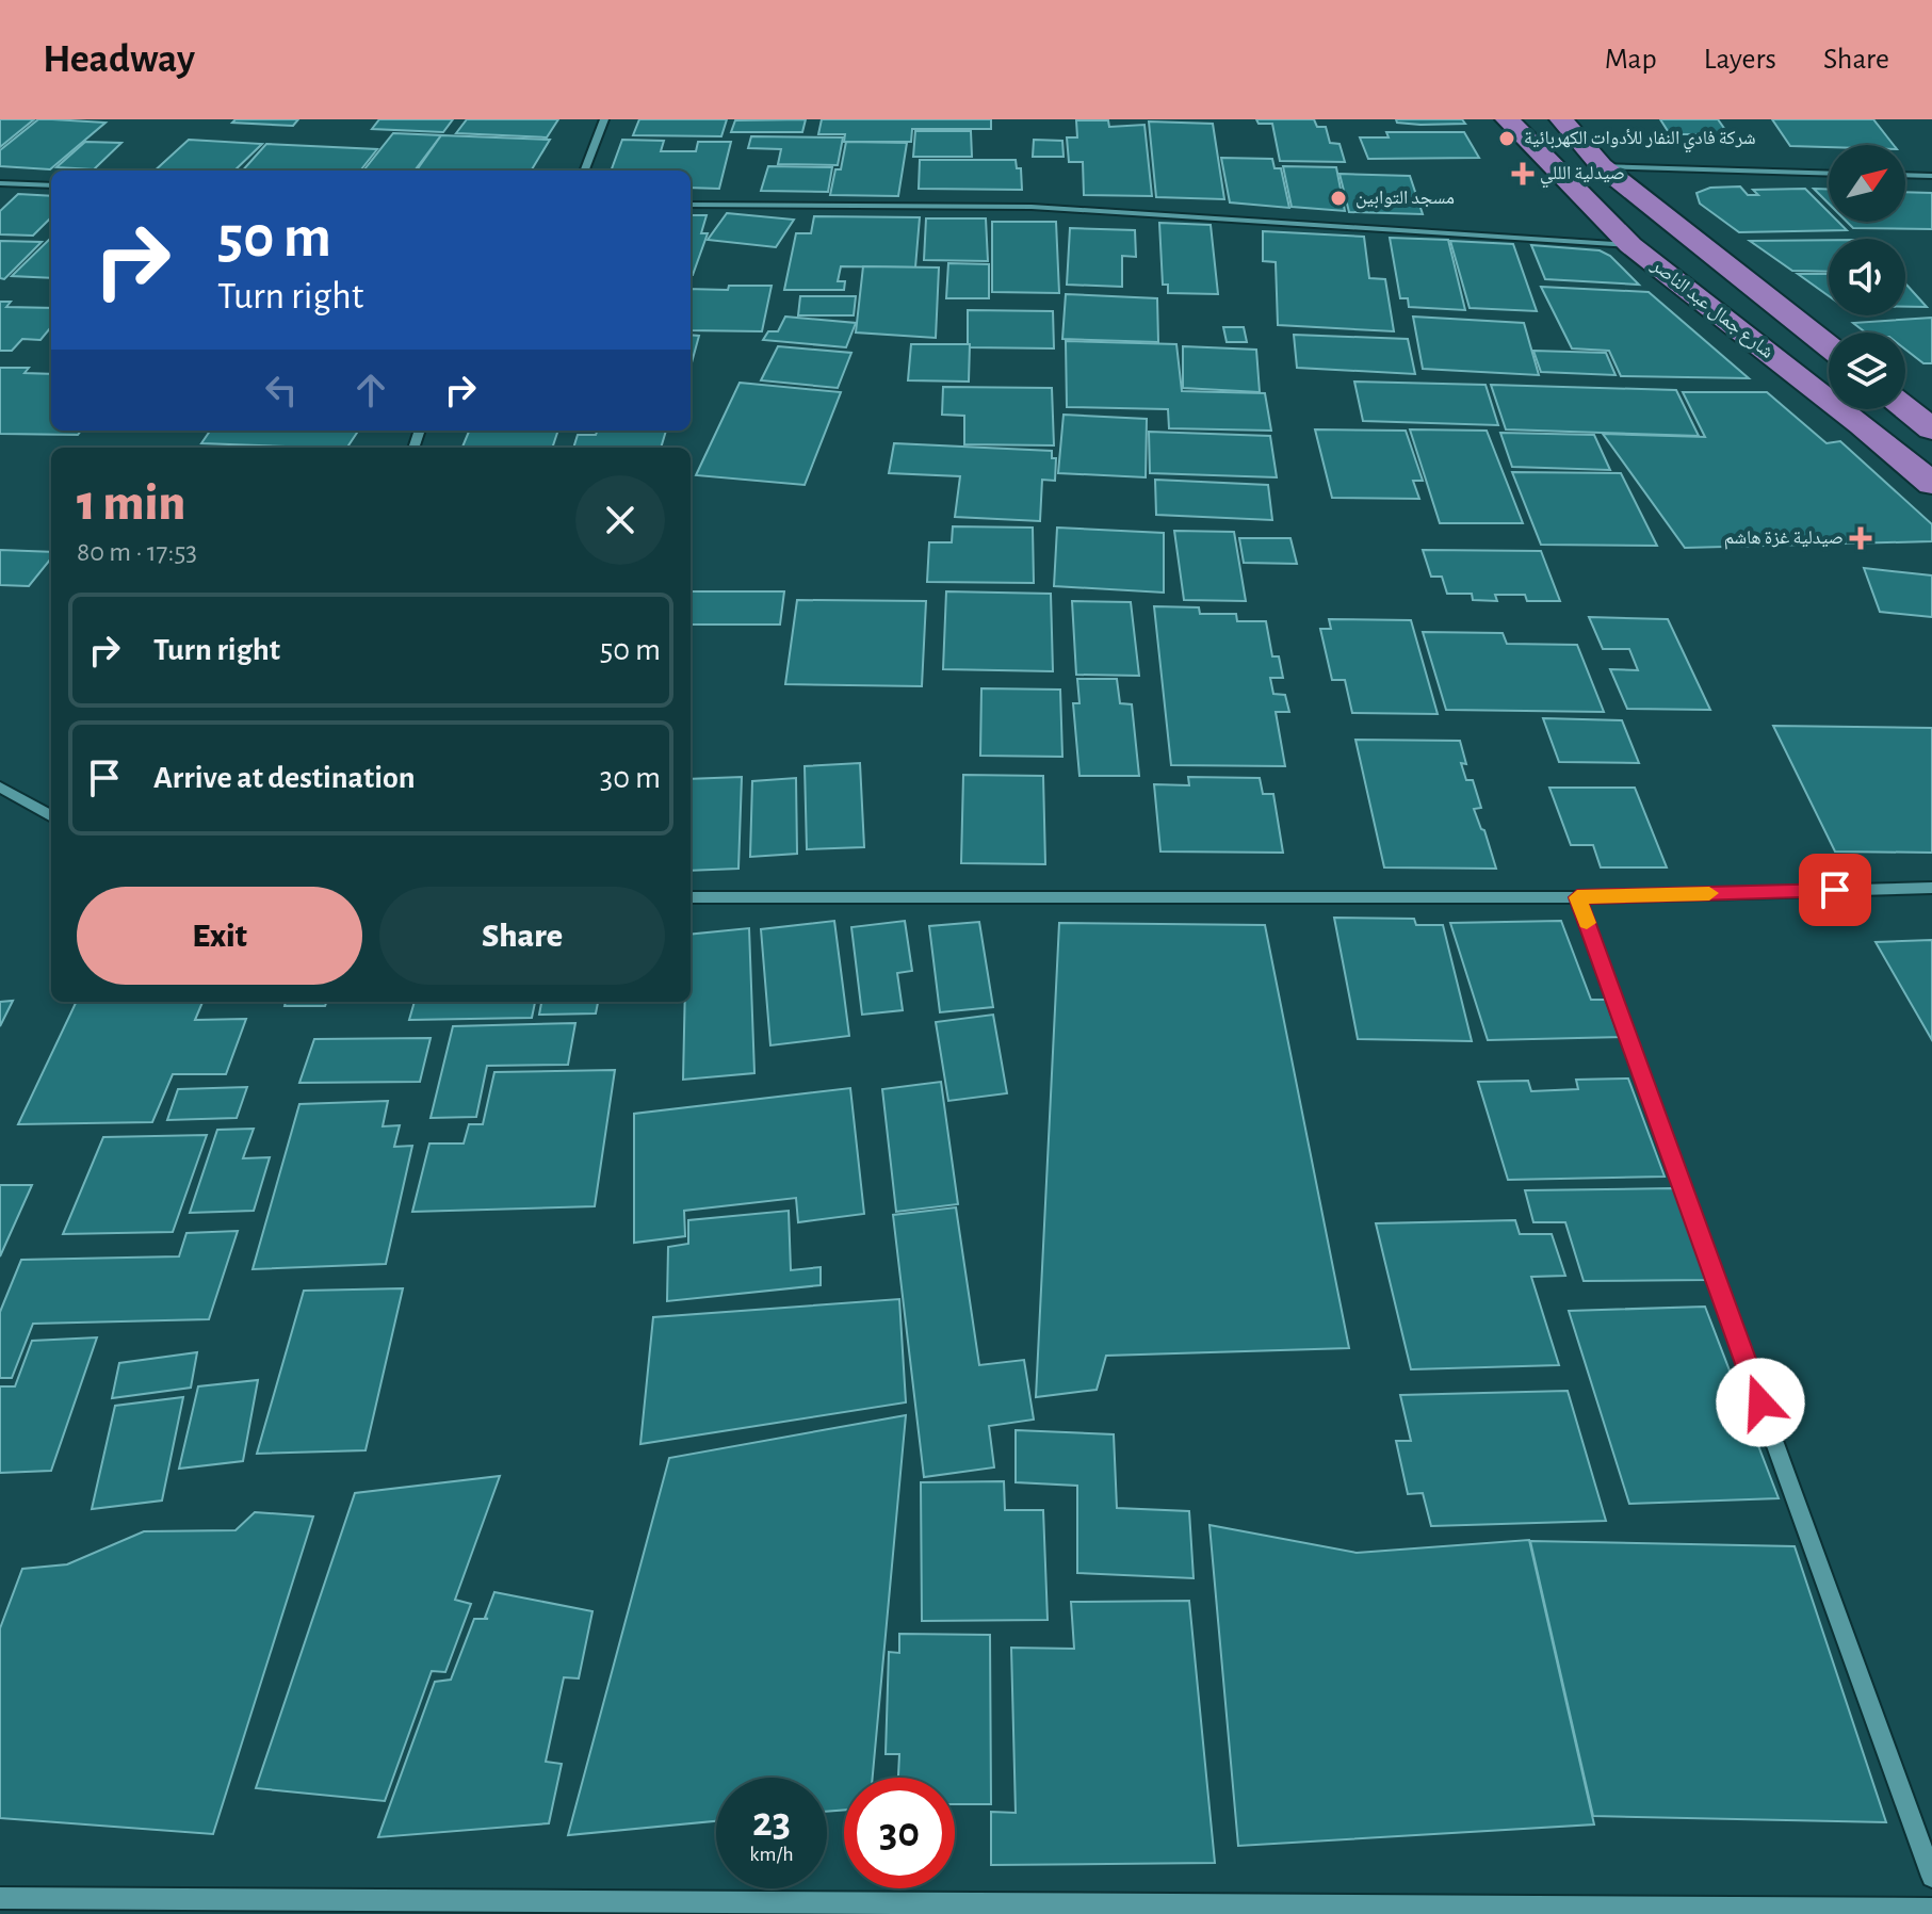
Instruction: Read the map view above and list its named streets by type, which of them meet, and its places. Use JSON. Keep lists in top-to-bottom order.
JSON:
{
  "streets": {
    "main road": ["شارع جمال عبد الناصر"]
  },
  "places": {
    "other": ["شركة فادي النفار للأدوات الكهربائية", "مسجد التوابين"],
    "health": ["صيدلية الللي", "صيدلية غزة هاشم"]
  },
  "north": "top right",
  "page": {
    "header": "Headway",
    "nav": ["Map", "Layers", "Share"],
    "turn": ["50 m", "Turn right"],
    "heading": ["1 min", "80 m · 17:53"],
    "list": [
      {
        "name": "Turn right",
        "value": "50 m"
      },
      {
        "name": "Arrive at destination",
        "value": "30 m"
      }
    ],
    "buttons": ["Exit", "Share"],
    "speed": "23 km/h",
    "limit": "30"
  }
}
